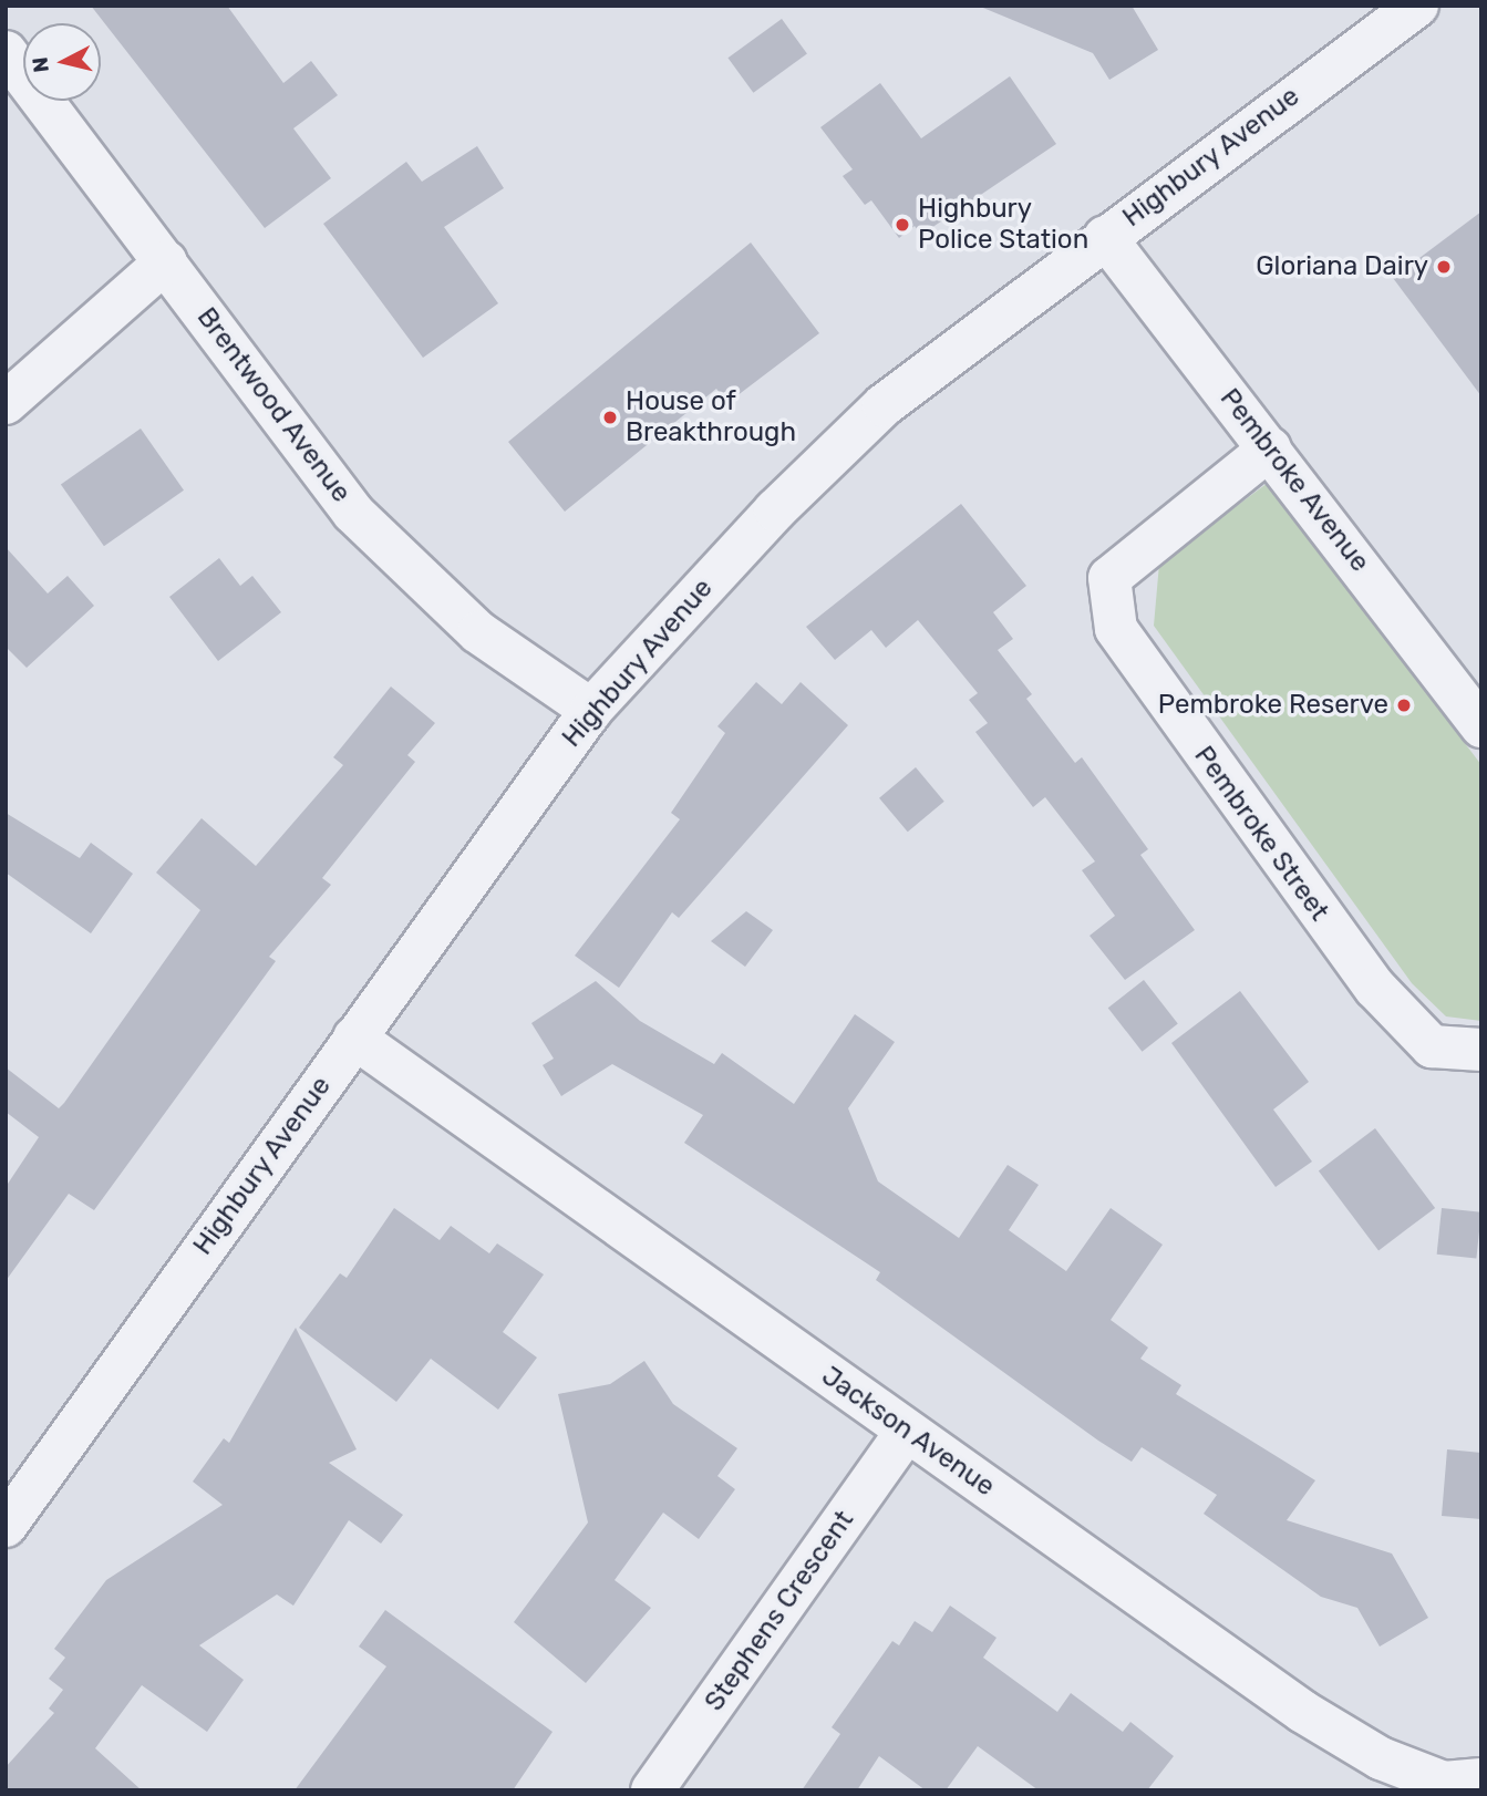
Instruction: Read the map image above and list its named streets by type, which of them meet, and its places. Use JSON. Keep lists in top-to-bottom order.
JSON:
{
  "streets": {
    "street": [
      "Highbury Avenue",
      "Brentwood Avenue",
      "Pembroke Avenue",
      "Pembroke Street",
      "Jackson Avenue",
      "Stephens Crescent"
    ]
  },
  "crossings": [
    ["Highbury Avenue", "Brentwood Avenue"],
    ["Highbury Avenue", "Pembroke Avenue"],
    ["Highbury Avenue", "Jackson Avenue"],
    ["Pembroke Avenue", "Pembroke Street"],
    ["Jackson Avenue", "Stephens Crescent"]
  ],
  "places": [
    "Highbury Police Station",
    "Gloriana Dairy",
    "House of Breakthrough",
    "Pembroke Reserve"
  ],
  "north": "left"
}
